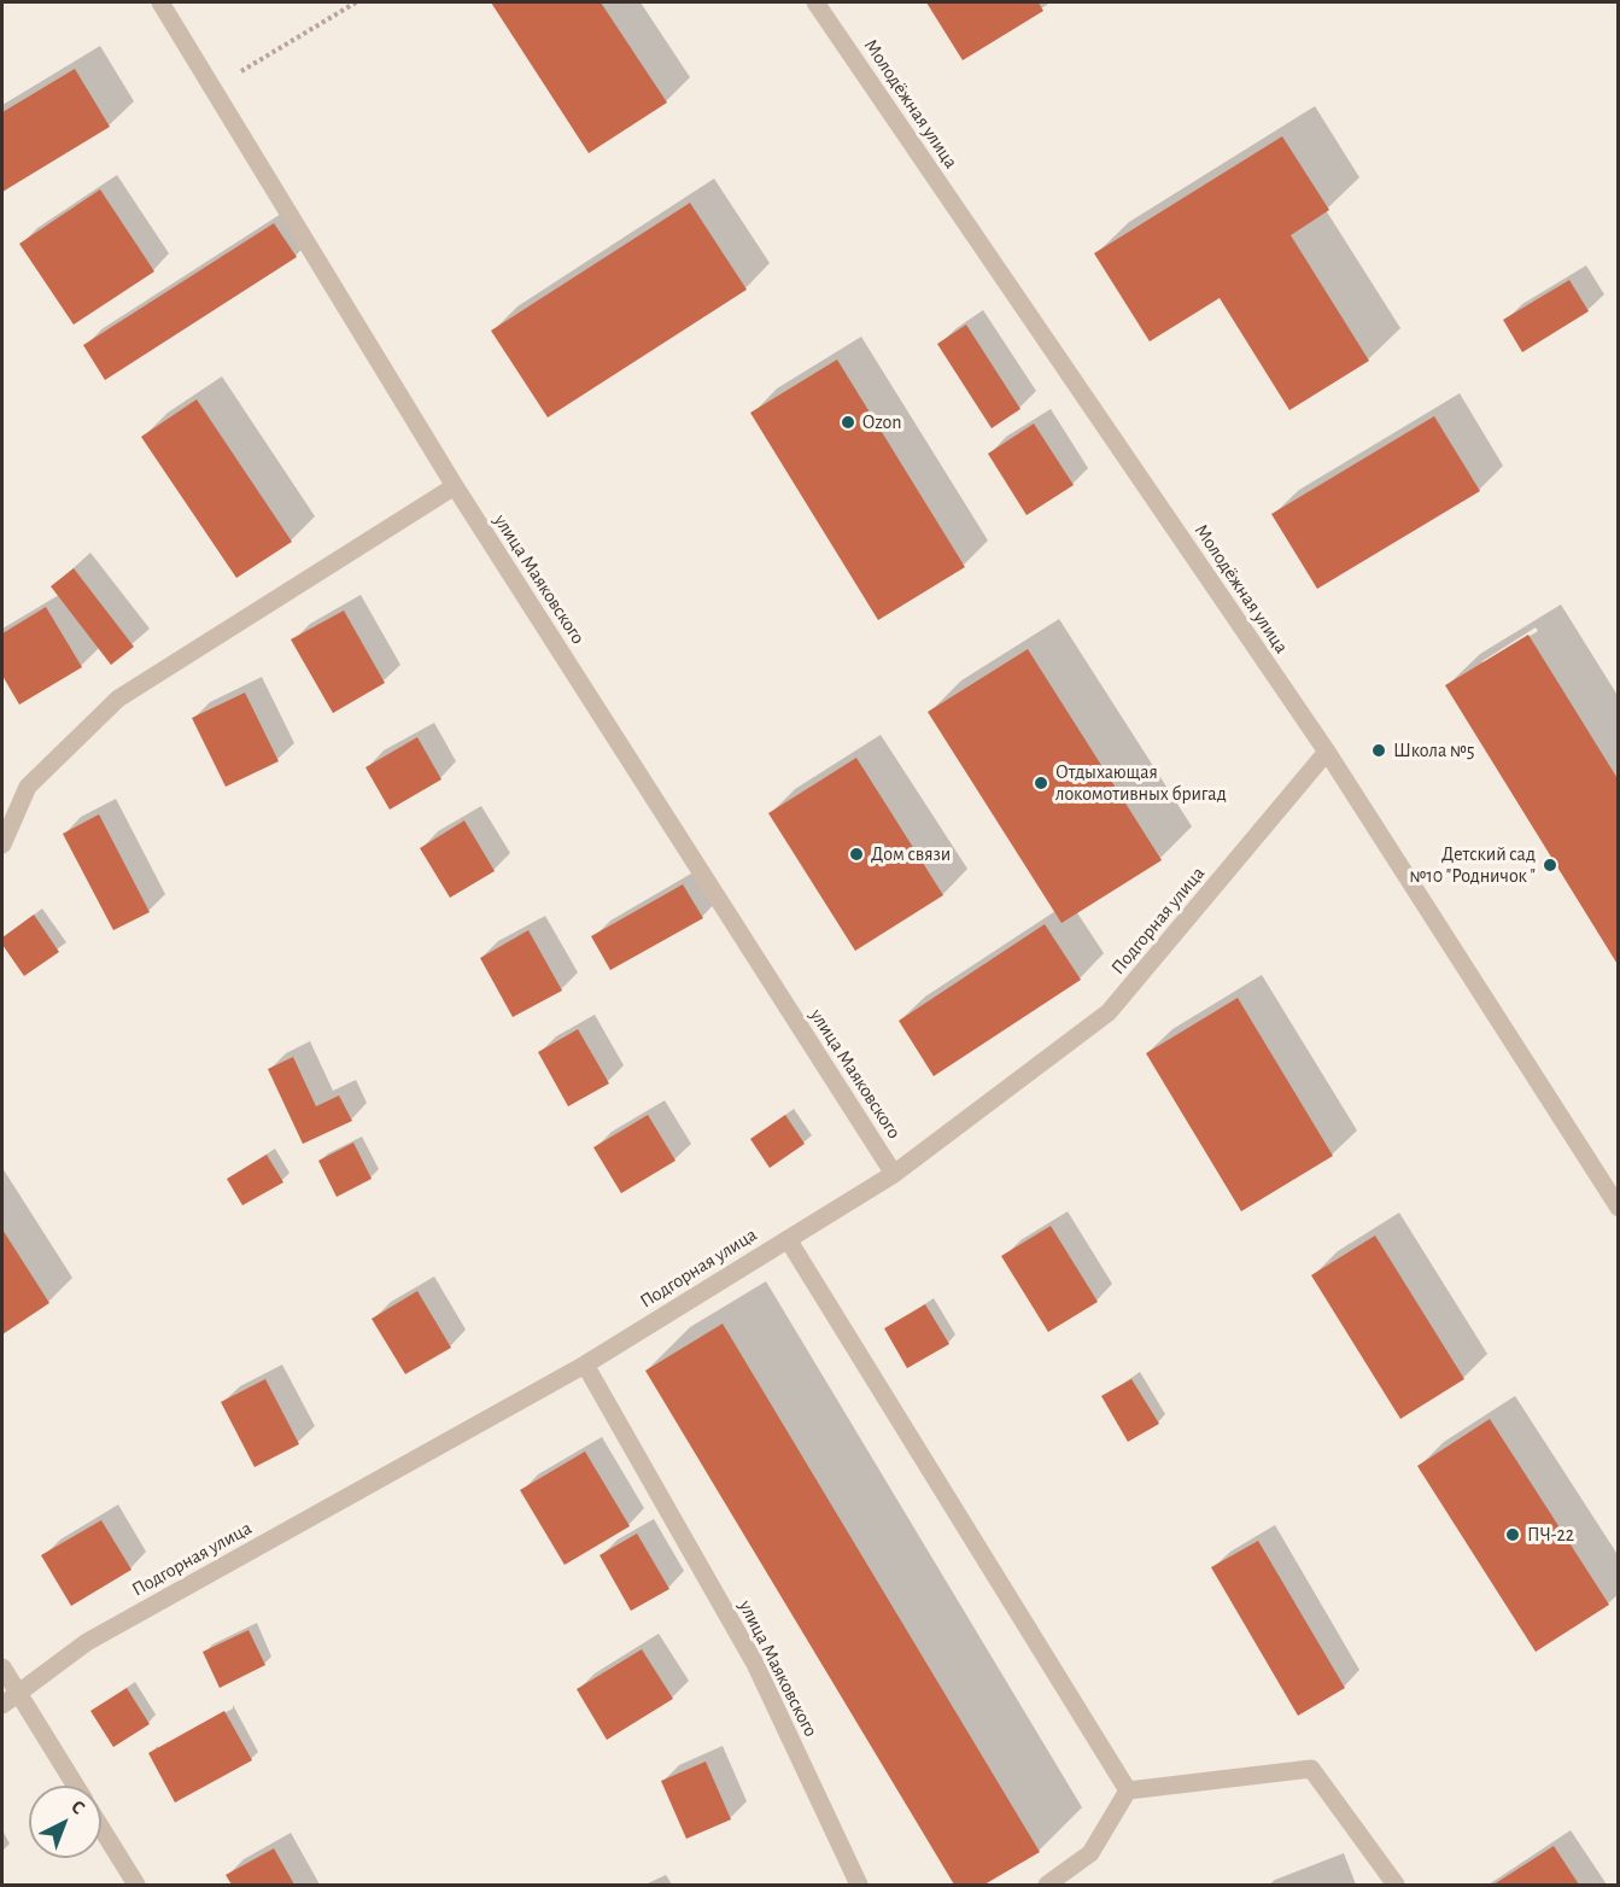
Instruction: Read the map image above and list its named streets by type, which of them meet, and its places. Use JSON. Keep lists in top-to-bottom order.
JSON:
{
  "streets": {
    "street": ["Молодёжная улица", "улица Маяковского", "Подгорная улица"]
  },
  "crossings": [
    ["Молодёжная улица", "Подгорная улица"],
    ["улица Маяковского", "Подгорная улица"]
  ],
  "places": [
    "Ozon",
    "Школа №5",
    "Отдыхающая локомотивных бригад",
    "Дом связи",
    "Детский сад №10 \"Родничок \"",
    "ПЧ-22"
  ],
  "north": "top right"
}
